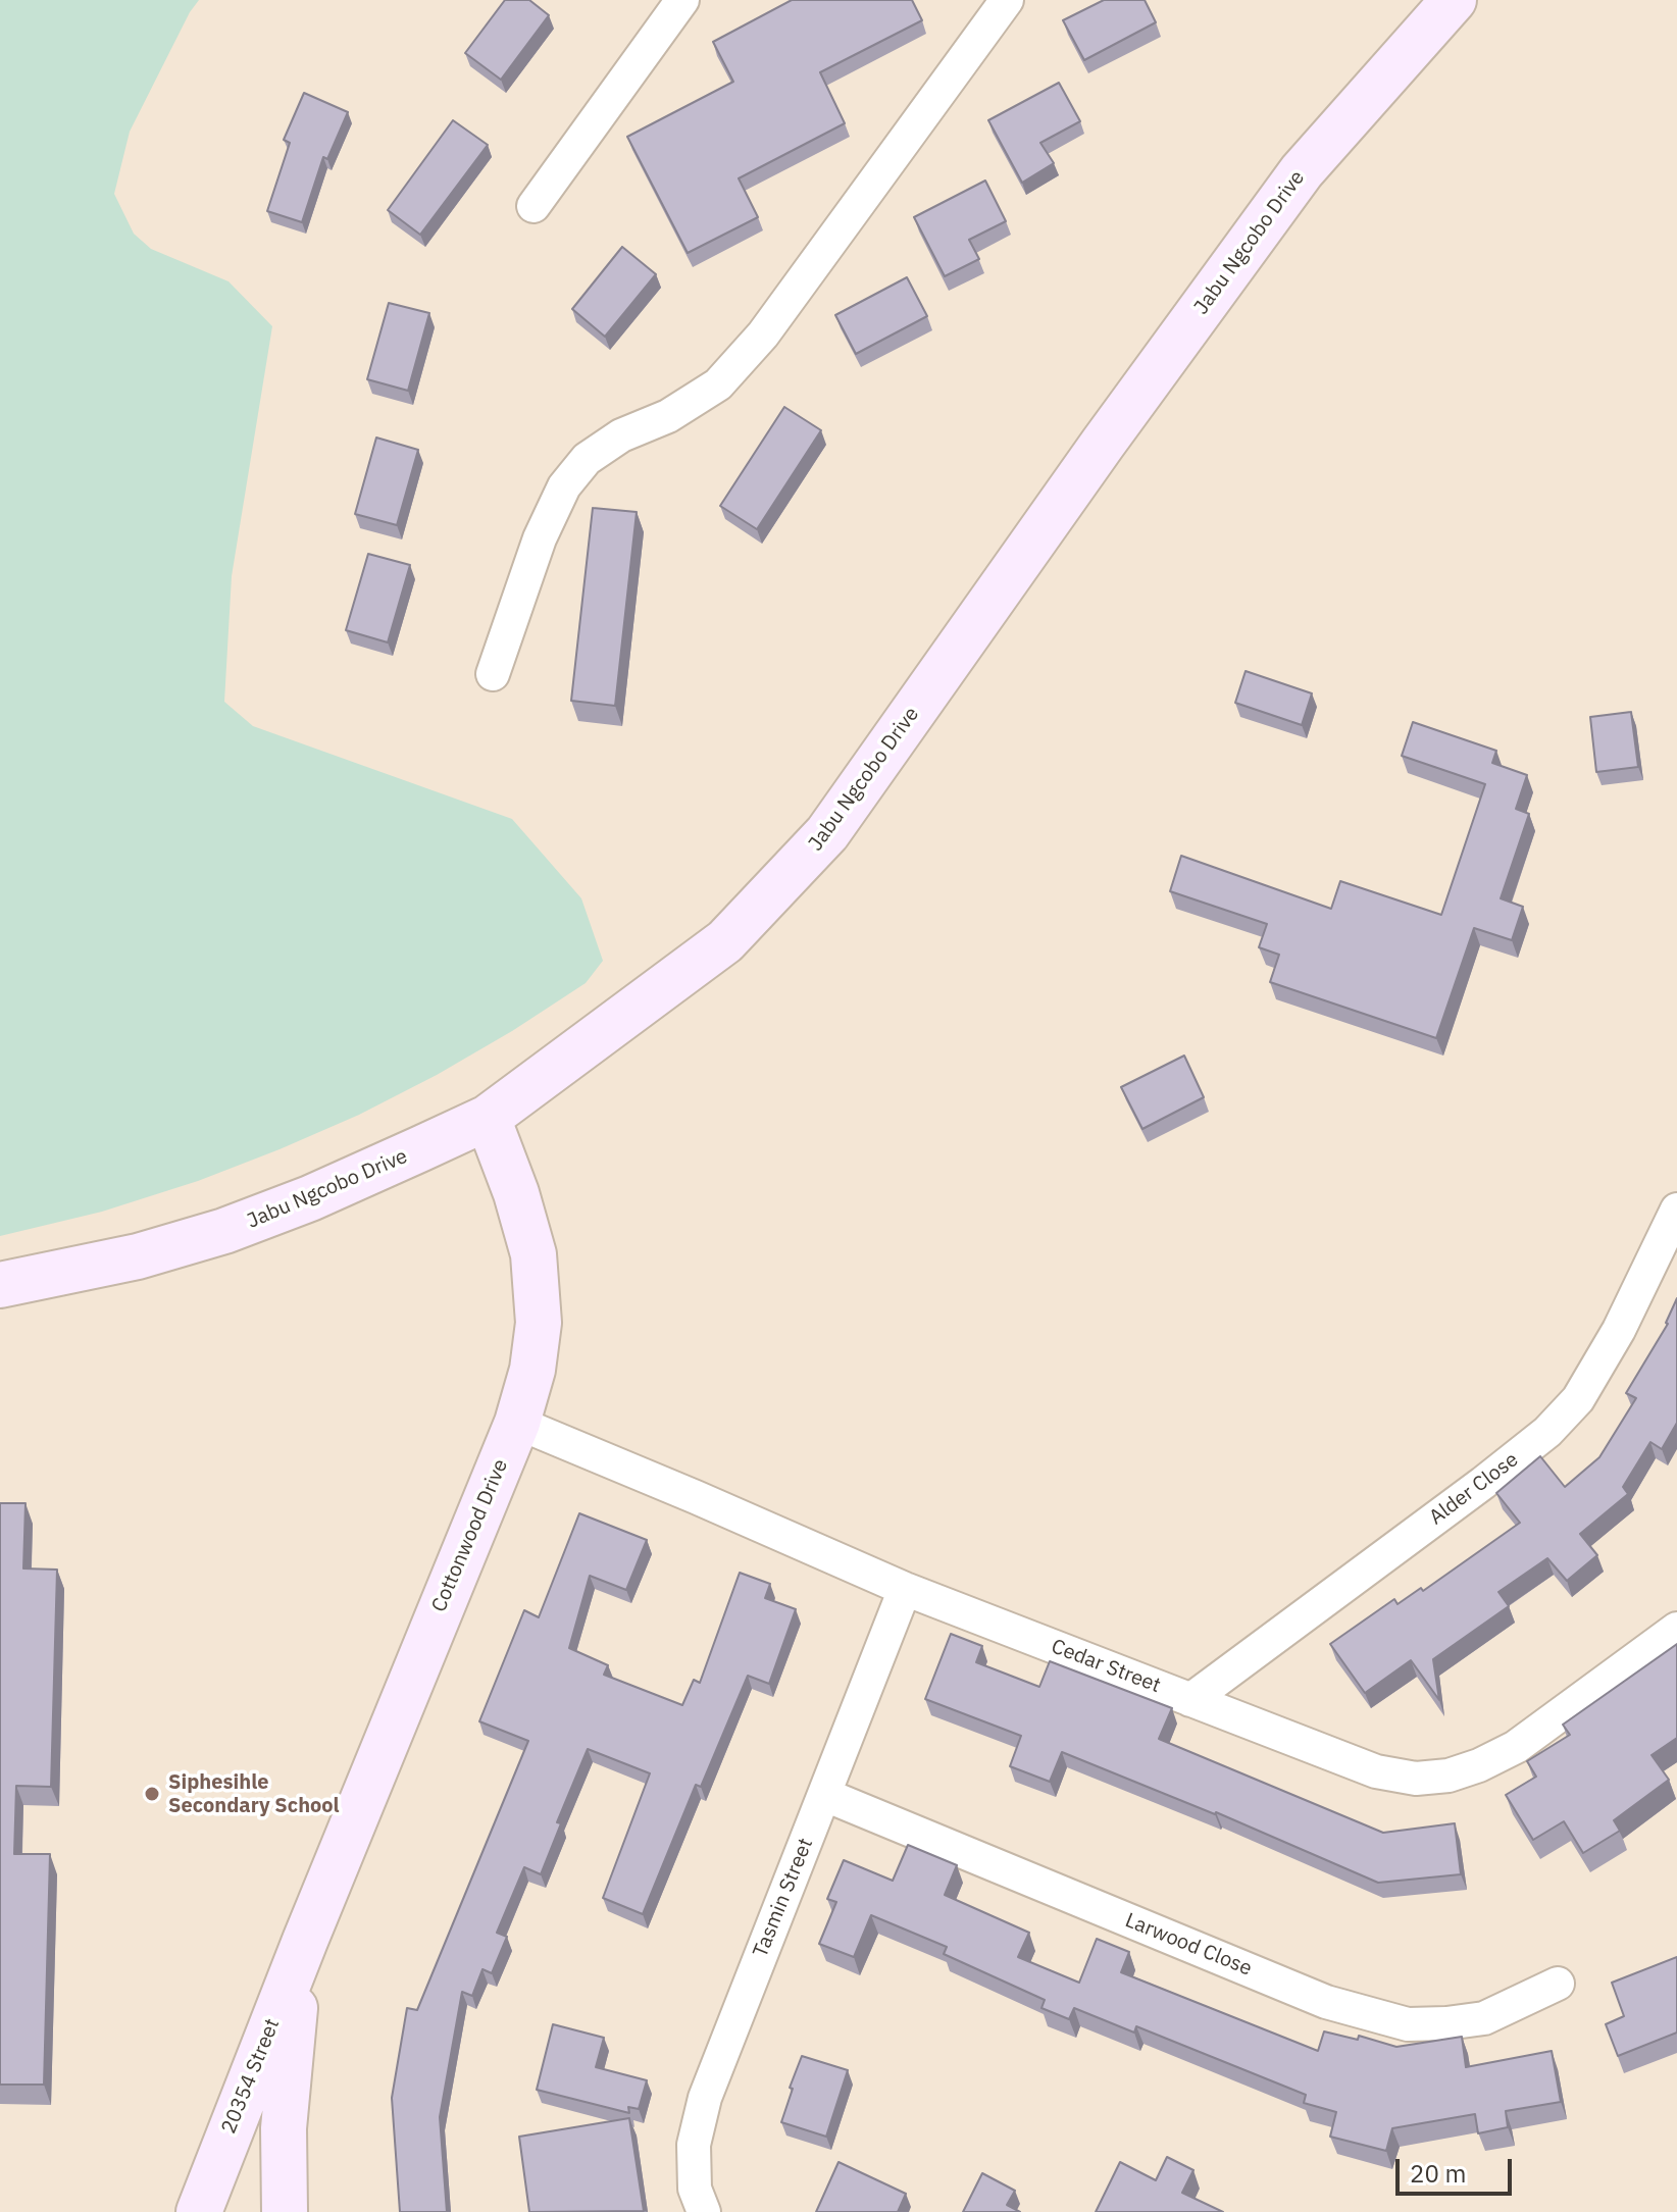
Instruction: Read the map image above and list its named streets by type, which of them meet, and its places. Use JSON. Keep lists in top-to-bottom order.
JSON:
{
  "streets": {
    "main road": ["Jabu Ngcobo Drive", "Cottonwood Drive", "20354 Street"],
    "street": [
      "Alder Close",
      "Cedar Street",
      "Tasmin Street",
      "Larwood Close"
    ]
  },
  "crossings": [
    ["Jabu Ngcobo Drive", "Cottonwood Drive"],
    ["Alder Close", "Cedar Street"],
    ["Cottonwood Drive", "Cedar Street"],
    ["Cottonwood Drive", "20354 Street"],
    ["Cedar Street", "Tasmin Street"],
    ["Tasmin Street", "Larwood Close"]
  ],
  "places": ["Siphesihle Secondary School"],
  "scale_bar": "20 m"
}
